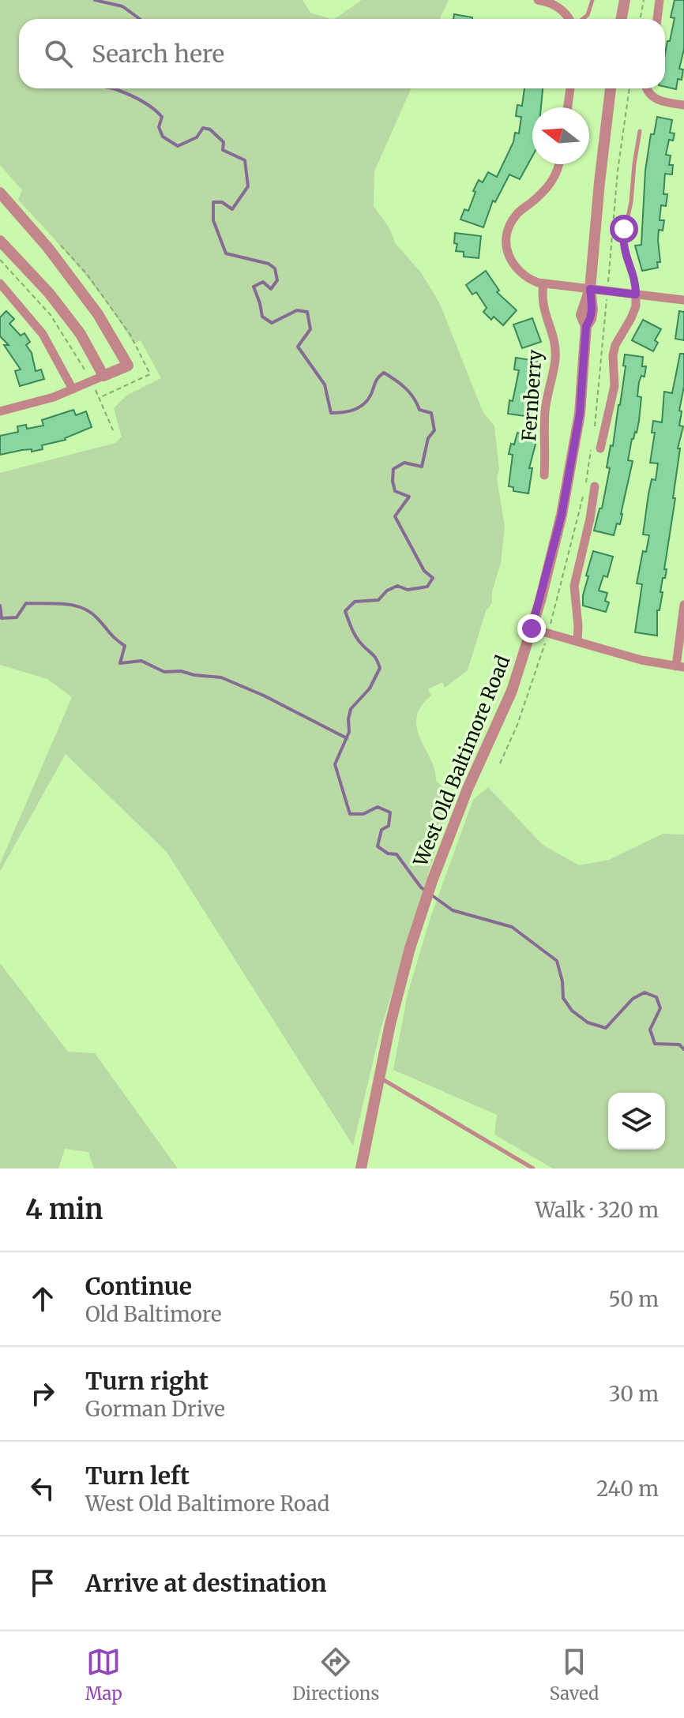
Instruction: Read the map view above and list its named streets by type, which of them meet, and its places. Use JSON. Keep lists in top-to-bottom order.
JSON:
{
  "streets": {
    "street": ["Fernberry", "West Old Baltimore Road"]
  },
  "north": "left",
  "page": {
    "search": "Search here",
    "heading": ["4 min", "Walk · 320 m"],
    "list": [
      ["Continue", "Old Baltimore", "50 m"],
      ["Turn right", "Gorman Drive", "30 m"],
      ["Turn left", "West Old Baltimore Road", "240 m"],
      "Arrive at destination"
    ],
    "nav": ["Map", "Directions", "Saved"]
  }
}
